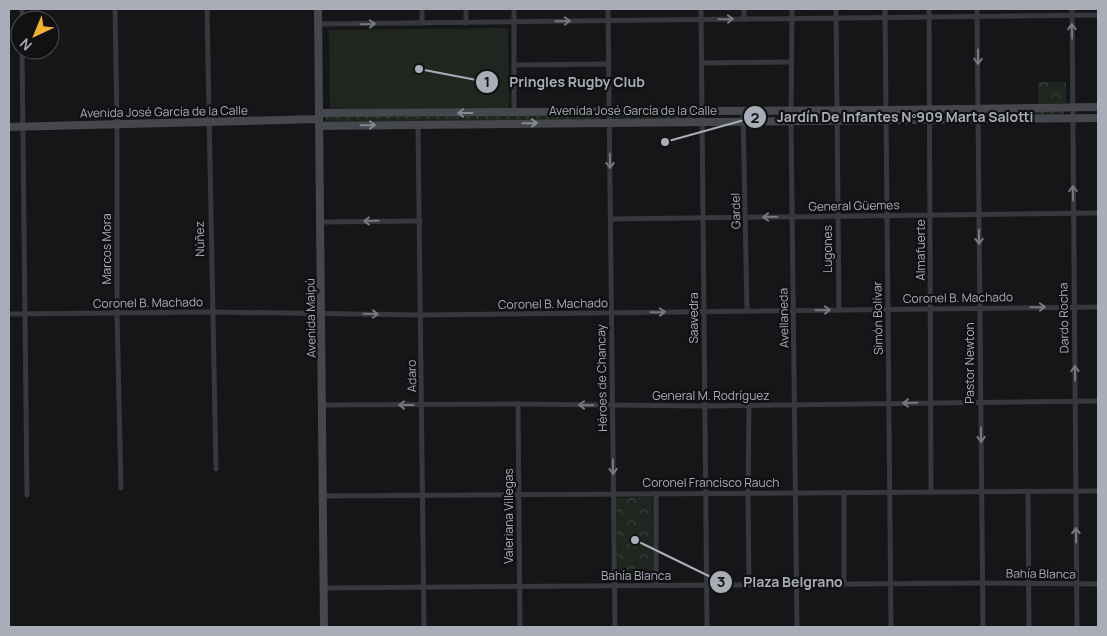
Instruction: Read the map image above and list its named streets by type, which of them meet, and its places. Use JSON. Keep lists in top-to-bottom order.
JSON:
{
  "streets": {
    "main road": ["Avenida José García de la Calle", "Avenida Maipú"],
    "street": [
      "General Güemes",
      "Gardel",
      "Núñez",
      "Marcos Mora",
      "Lugones",
      "Almafuerte",
      "Coronel B. Machado",
      "Saavedra",
      "Avellaneda",
      "Simón Bolívar",
      "Dardo Rocha",
      "Pastor Newton",
      "Adaro",
      "Héroes de Chancay",
      "General M. Rodríguez",
      "Coronel Francisco Rauch",
      "Valeriana Villegas",
      "Bahía Blanca"
    ]
  },
  "crossings": [
    ["Avenida José García de la Calle", "Gardel"],
    ["Avenida José García de la Calle", "Núñez"],
    ["Avenida José García de la Calle", "Marcos Mora"],
    ["Avenida José García de la Calle", "Lugones"],
    ["Avenida José García de la Calle", "Almafuerte"],
    ["Avenida José García de la Calle", "Avenida Maipú"],
    ["Avenida José García de la Calle", "Saavedra"],
    ["Avenida José García de la Calle", "Avellaneda"],
    ["Avenida José García de la Calle", "Simón Bolívar"],
    ["Avenida José García de la Calle", "Dardo Rocha"],
    ["Avenida José García de la Calle", "Pastor Newton"],
    ["Avenida José García de la Calle", "Adaro"],
    ["Avenida José García de la Calle", "Héroes de Chancay"],
    ["General Güemes", "Gardel"],
    ["General Güemes", "Lugones"],
    ["General Güemes", "Almafuerte"],
    ["General Güemes", "Saavedra"],
    ["General Güemes", "Avellaneda"],
    ["General Güemes", "Simón Bolívar"],
    ["General Güemes", "Dardo Rocha"],
    ["General Güemes", "Pastor Newton"],
    ["General Güemes", "Héroes de Chancay"],
    ["Gardel", "Coronel B. Machado"],
    ["Núñez", "Coronel B. Machado"],
    ["Marcos Mora", "Coronel B. Machado"],
    ["Lugones", "Coronel B. Machado"],
    ["Almafuerte", "Coronel B. Machado"],
    ["Almafuerte", "General M. Rodríguez"],
    ["Almafuerte", "Coronel Francisco Rauch"],
    ["Coronel B. Machado", "Avenida Maipú"],
    ["Coronel B. Machado", "Saavedra"],
    ["Coronel B. Machado", "Avellaneda"],
    ["Coronel B. Machado", "Simón Bolívar"],
    ["Coronel B. Machado", "Dardo Rocha"],
    ["Coronel B. Machado", "Pastor Newton"],
    ["Coronel B. Machado", "Adaro"],
    ["Coronel B. Machado", "Héroes de Chancay"],
    ["Avenida Maipú", "General M. Rodríguez"],
    ["Avenida Maipú", "Coronel Francisco Rauch"],
    ["Avenida Maipú", "Bahía Blanca"],
    ["Saavedra", "General M. Rodríguez"],
    ["Saavedra", "Coronel Francisco Rauch"],
    ["Saavedra", "Bahía Blanca"],
    ["Avellaneda", "General M. Rodríguez"],
    ["Avellaneda", "Coronel Francisco Rauch"],
    ["Avellaneda", "Bahía Blanca"],
    ["Simón Bolívar", "General M. Rodríguez"],
    ["Simón Bolívar", "Coronel Francisco Rauch"],
    ["Simón Bolívar", "Bahía Blanca"],
    ["Dardo Rocha", "General M. Rodríguez"],
    ["Dardo Rocha", "Coronel Francisco Rauch"],
    ["Dardo Rocha", "Bahía Blanca"],
    ["Pastor Newton", "General M. Rodríguez"],
    ["Pastor Newton", "Coronel Francisco Rauch"],
    ["Pastor Newton", "Bahía Blanca"],
    ["Adaro", "General M. Rodríguez"],
    ["Adaro", "Coronel Francisco Rauch"],
    ["Adaro", "Bahía Blanca"],
    ["Héroes de Chancay", "General M. Rodríguez"],
    ["Héroes de Chancay", "Coronel Francisco Rauch"],
    ["Héroes de Chancay", "Bahía Blanca"],
    ["General M. Rodríguez", "Valeriana Villegas"],
    ["Coronel Francisco Rauch", "Valeriana Villegas"],
    ["Valeriana Villegas", "Bahía Blanca"]
  ],
  "one_way": ["Dardo Rocha", "Pastor Newton"],
  "places": ["Pringles Rugby Club", "Jardín De Infantes Nº909 Marta Salotti", "Plaza Belgrano"],
  "north": "bottom left"
}
